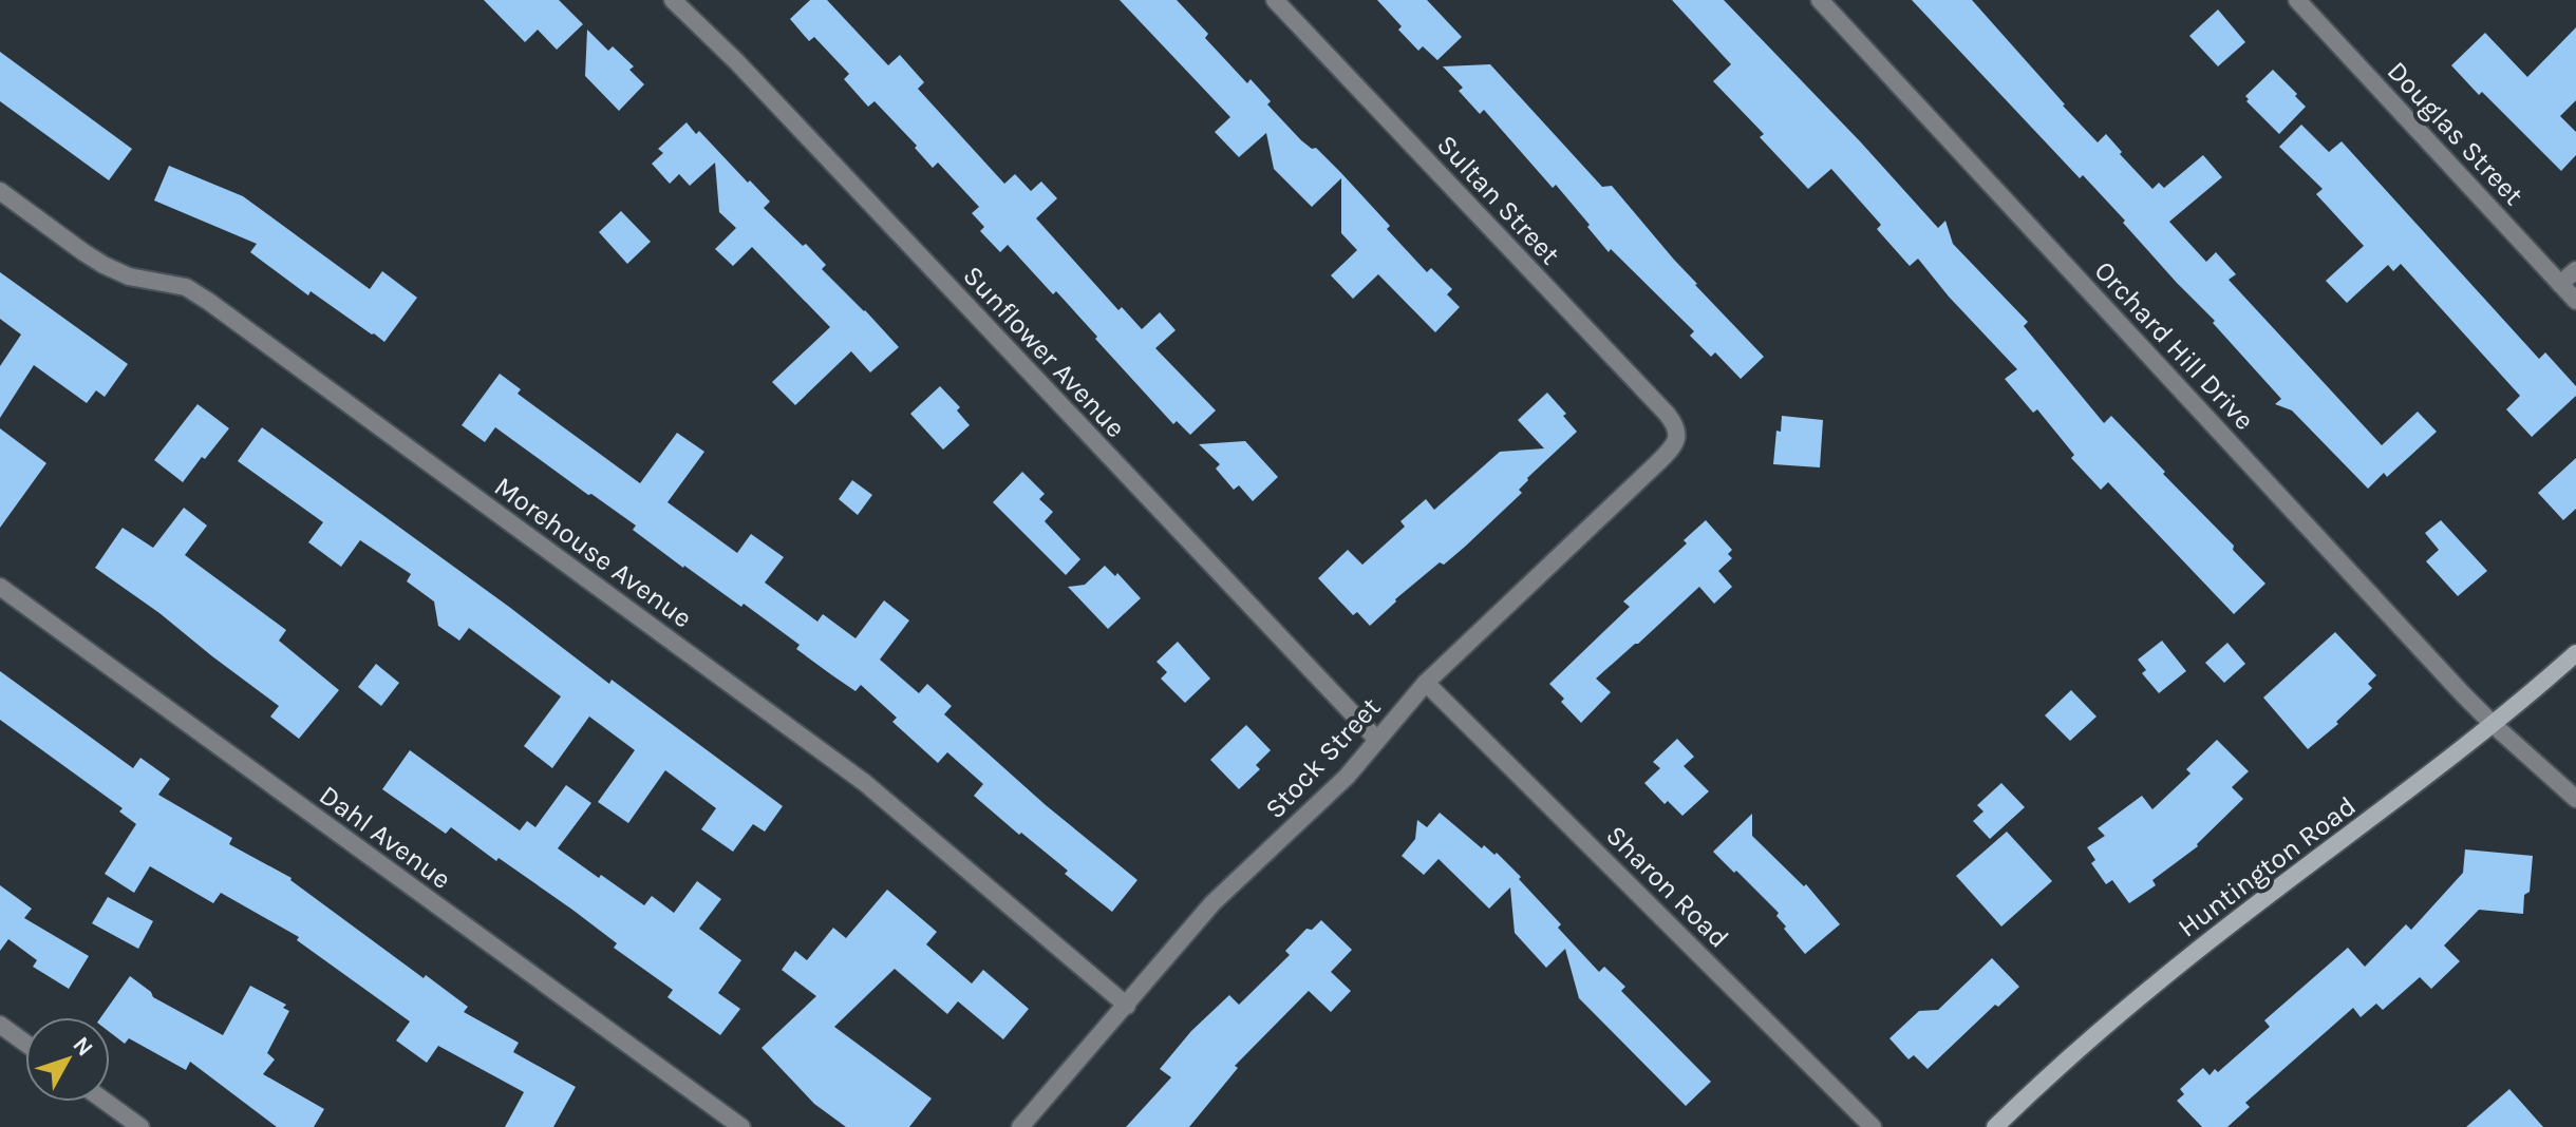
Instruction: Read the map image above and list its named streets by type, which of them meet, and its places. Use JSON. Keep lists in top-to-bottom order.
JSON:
{
  "streets": {
    "main road": ["Huntington Road"],
    "street": [
      "Douglas Street",
      "Sultan Street",
      "Orchard Hill Drive",
      "Sunflower Avenue",
      "Morehouse Avenue",
      "Stock Street",
      "Dahl Avenue",
      "Sharon Road"
    ]
  },
  "crossings": [
    ["Sultan Street", "Stock Street"],
    ["Orchard Hill Drive", "Huntington Road"],
    ["Sunflower Avenue", "Stock Street"],
    ["Morehouse Avenue", "Stock Street"],
    ["Stock Street", "Sharon Road"]
  ],
  "north": "top right"
}
